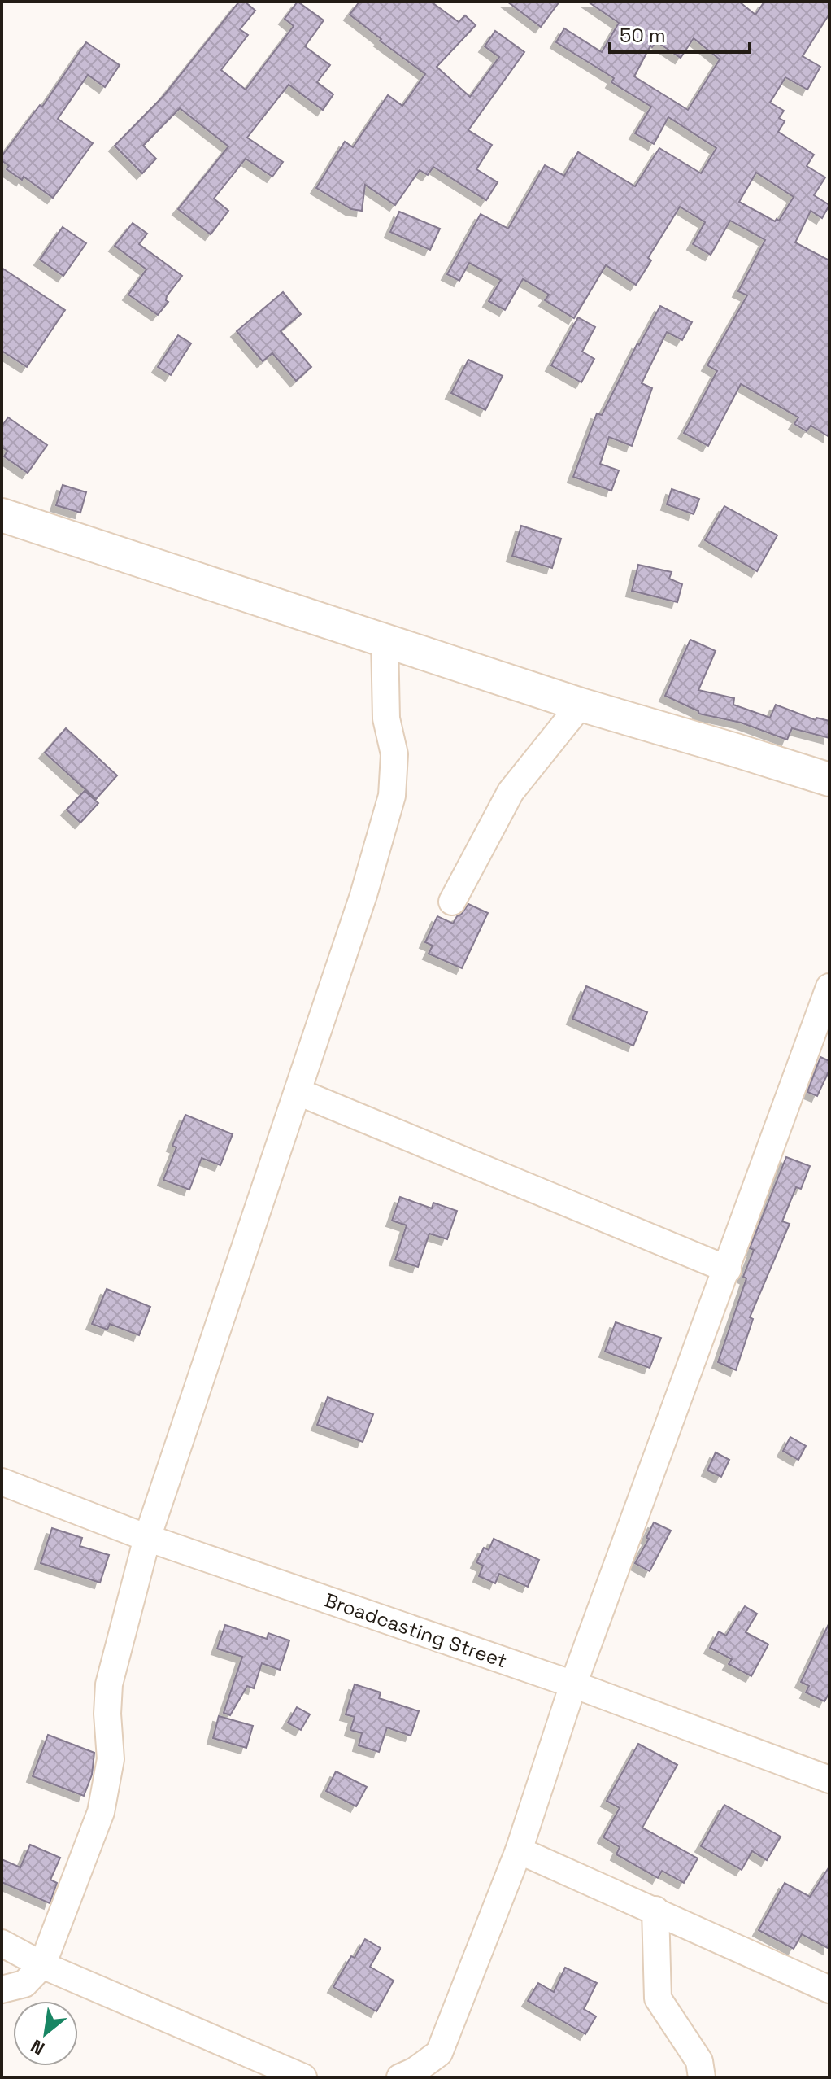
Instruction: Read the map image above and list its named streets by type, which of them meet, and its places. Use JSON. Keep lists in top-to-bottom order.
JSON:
{
  "streets": {
    "street": ["Broadcasting Street"]
  },
  "scale_bar": "50 m",
  "north": "bottom left"
}
